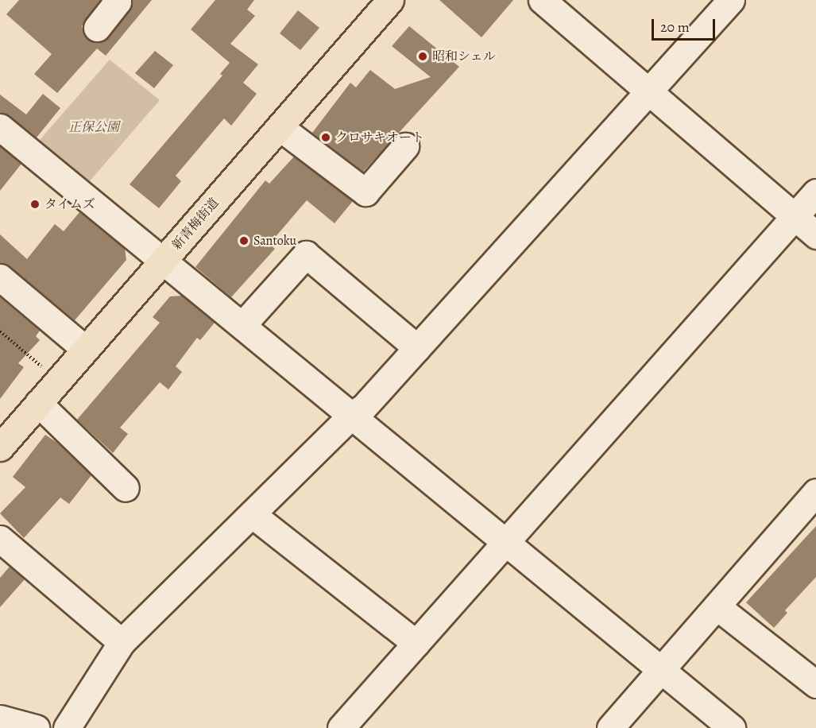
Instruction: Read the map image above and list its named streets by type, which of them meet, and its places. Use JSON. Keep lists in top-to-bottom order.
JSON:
{
  "streets": {
    "main road": ["新青梅街道"]
  },
  "parks": ["正保公園"],
  "places": [
    "昭和シェル",
    "クロサキオート",
    "タイムズ",
    "Santoku"
  ],
  "scale_bar": "20 m"
}
